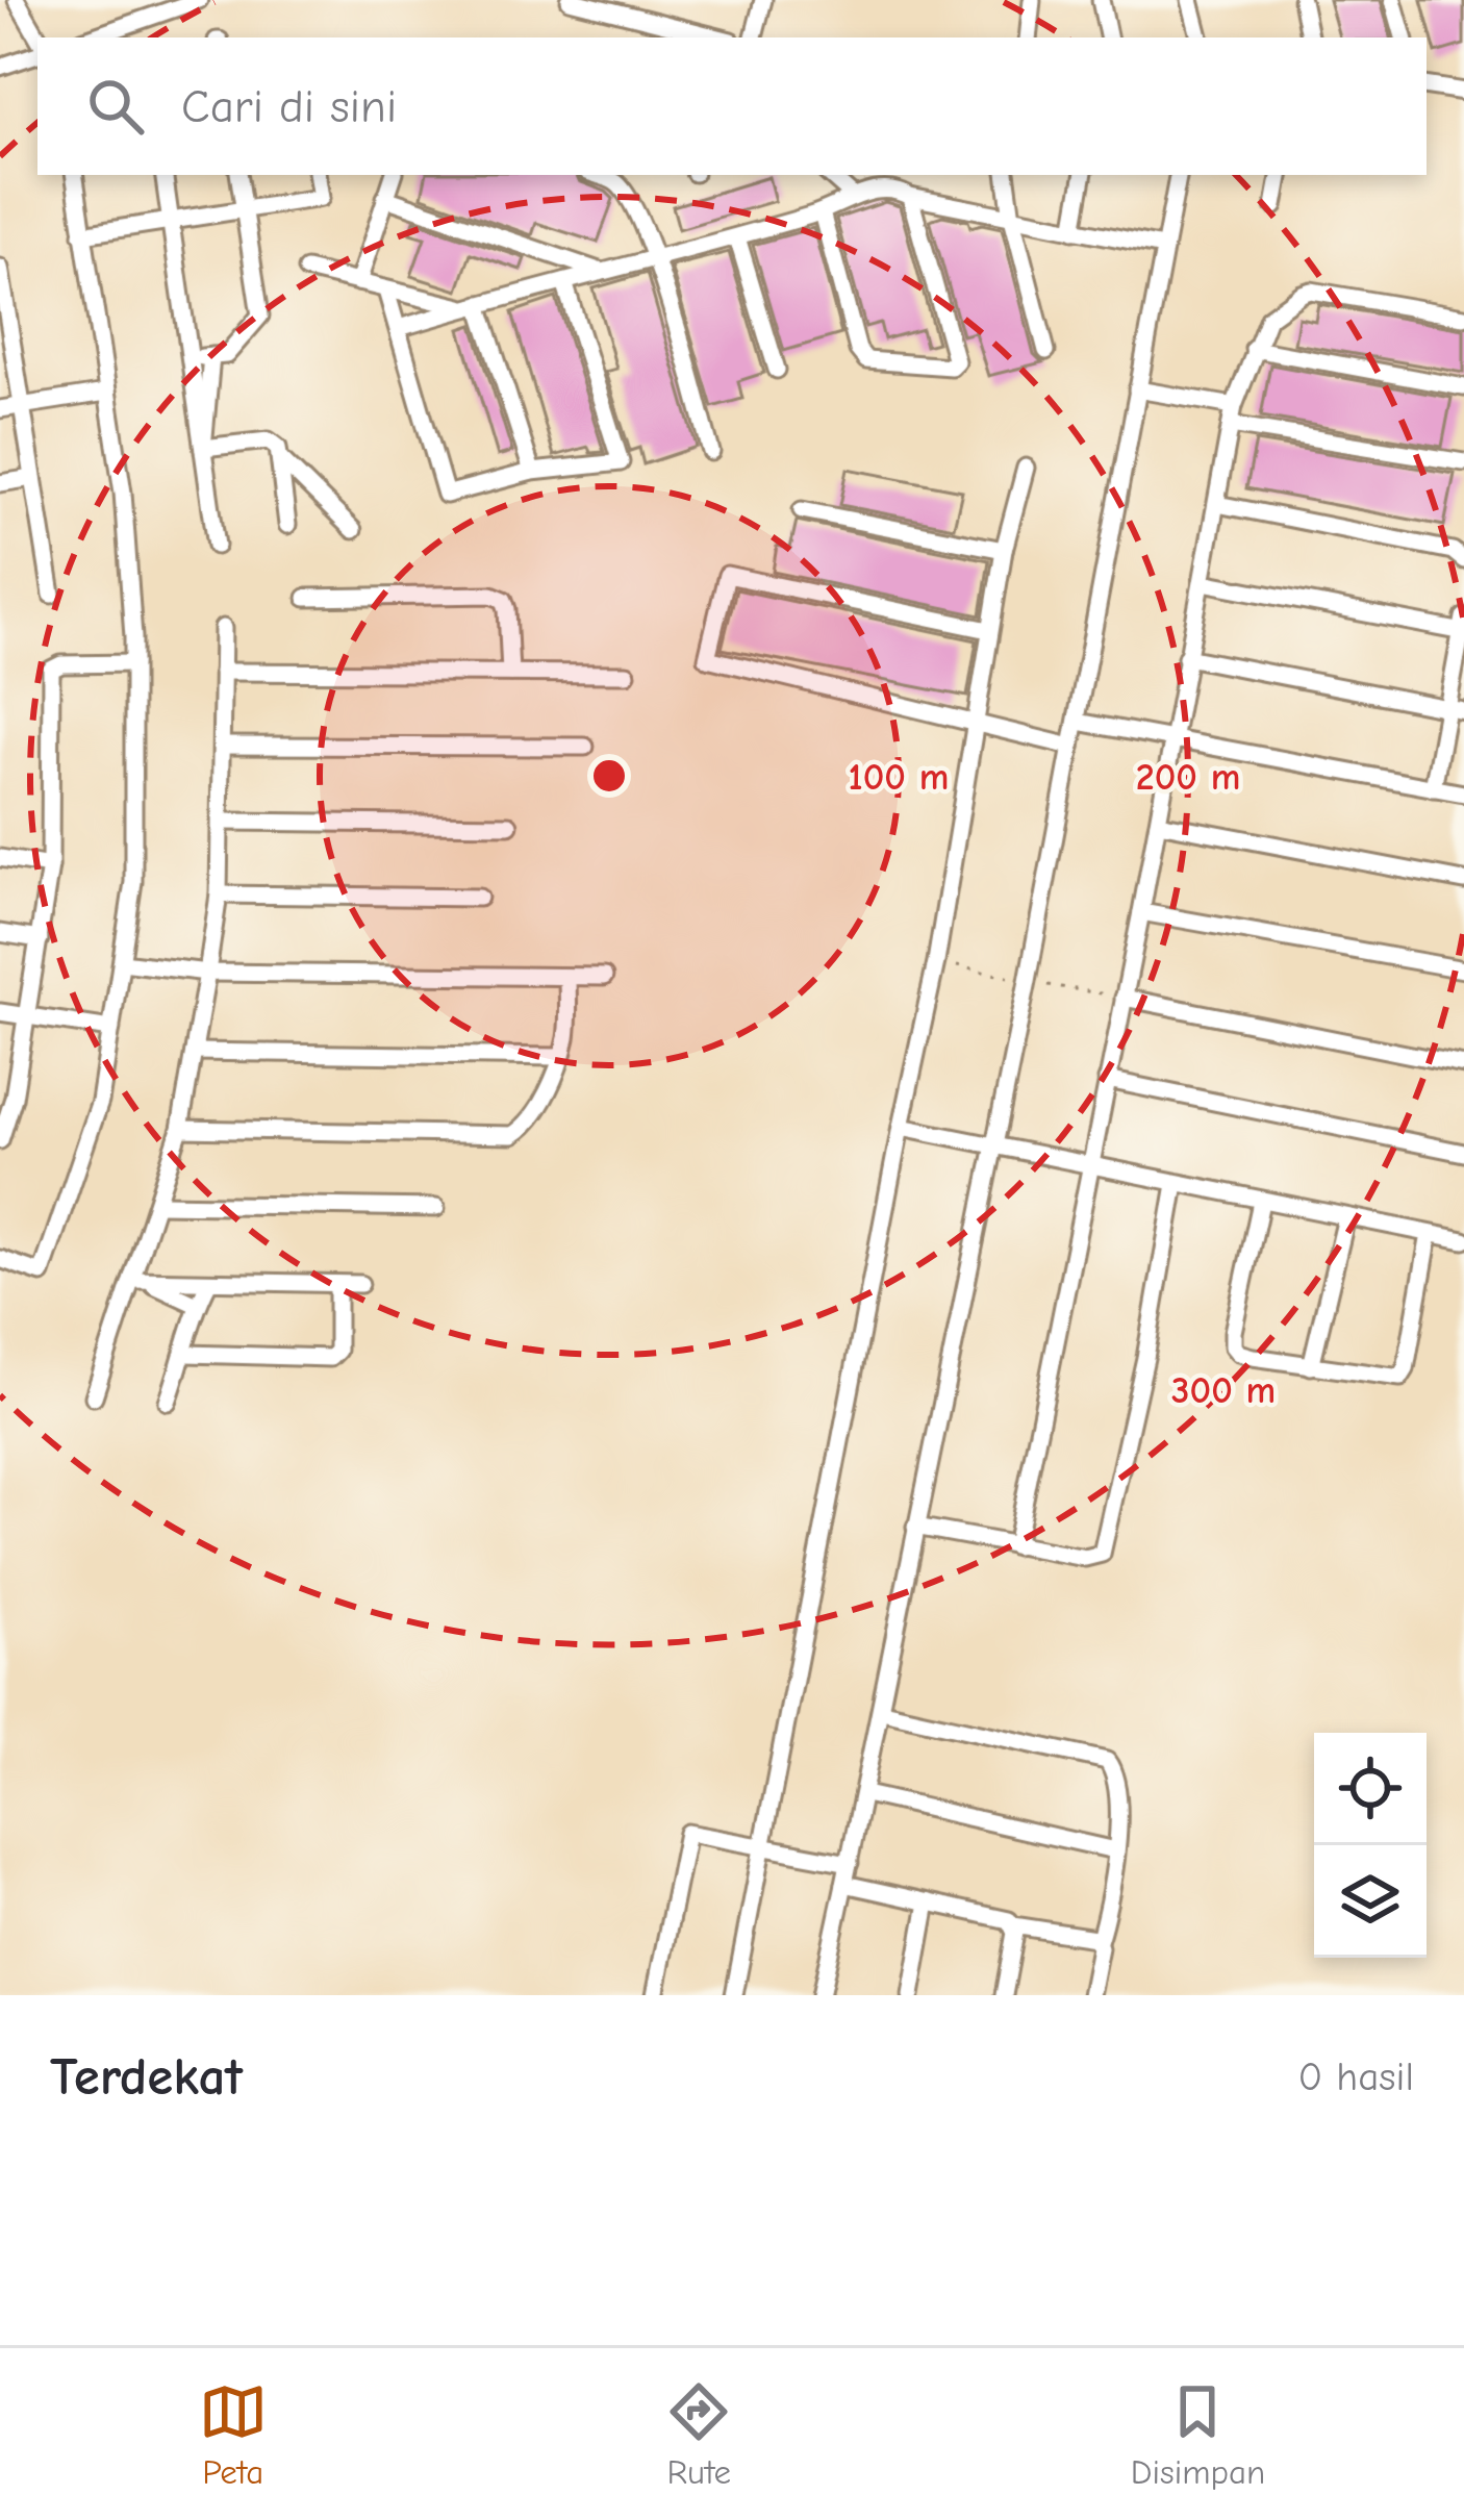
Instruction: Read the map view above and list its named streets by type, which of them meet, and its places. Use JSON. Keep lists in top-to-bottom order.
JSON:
{
  "page": {
    "search": "Cari di sini",
    "heading": ["Terdekat", "0 hasil"],
    "nav": ["Peta", "Rute", "Disimpan"]
  },
  "rings": ["100 m", "200 m", "300 m"]
}
